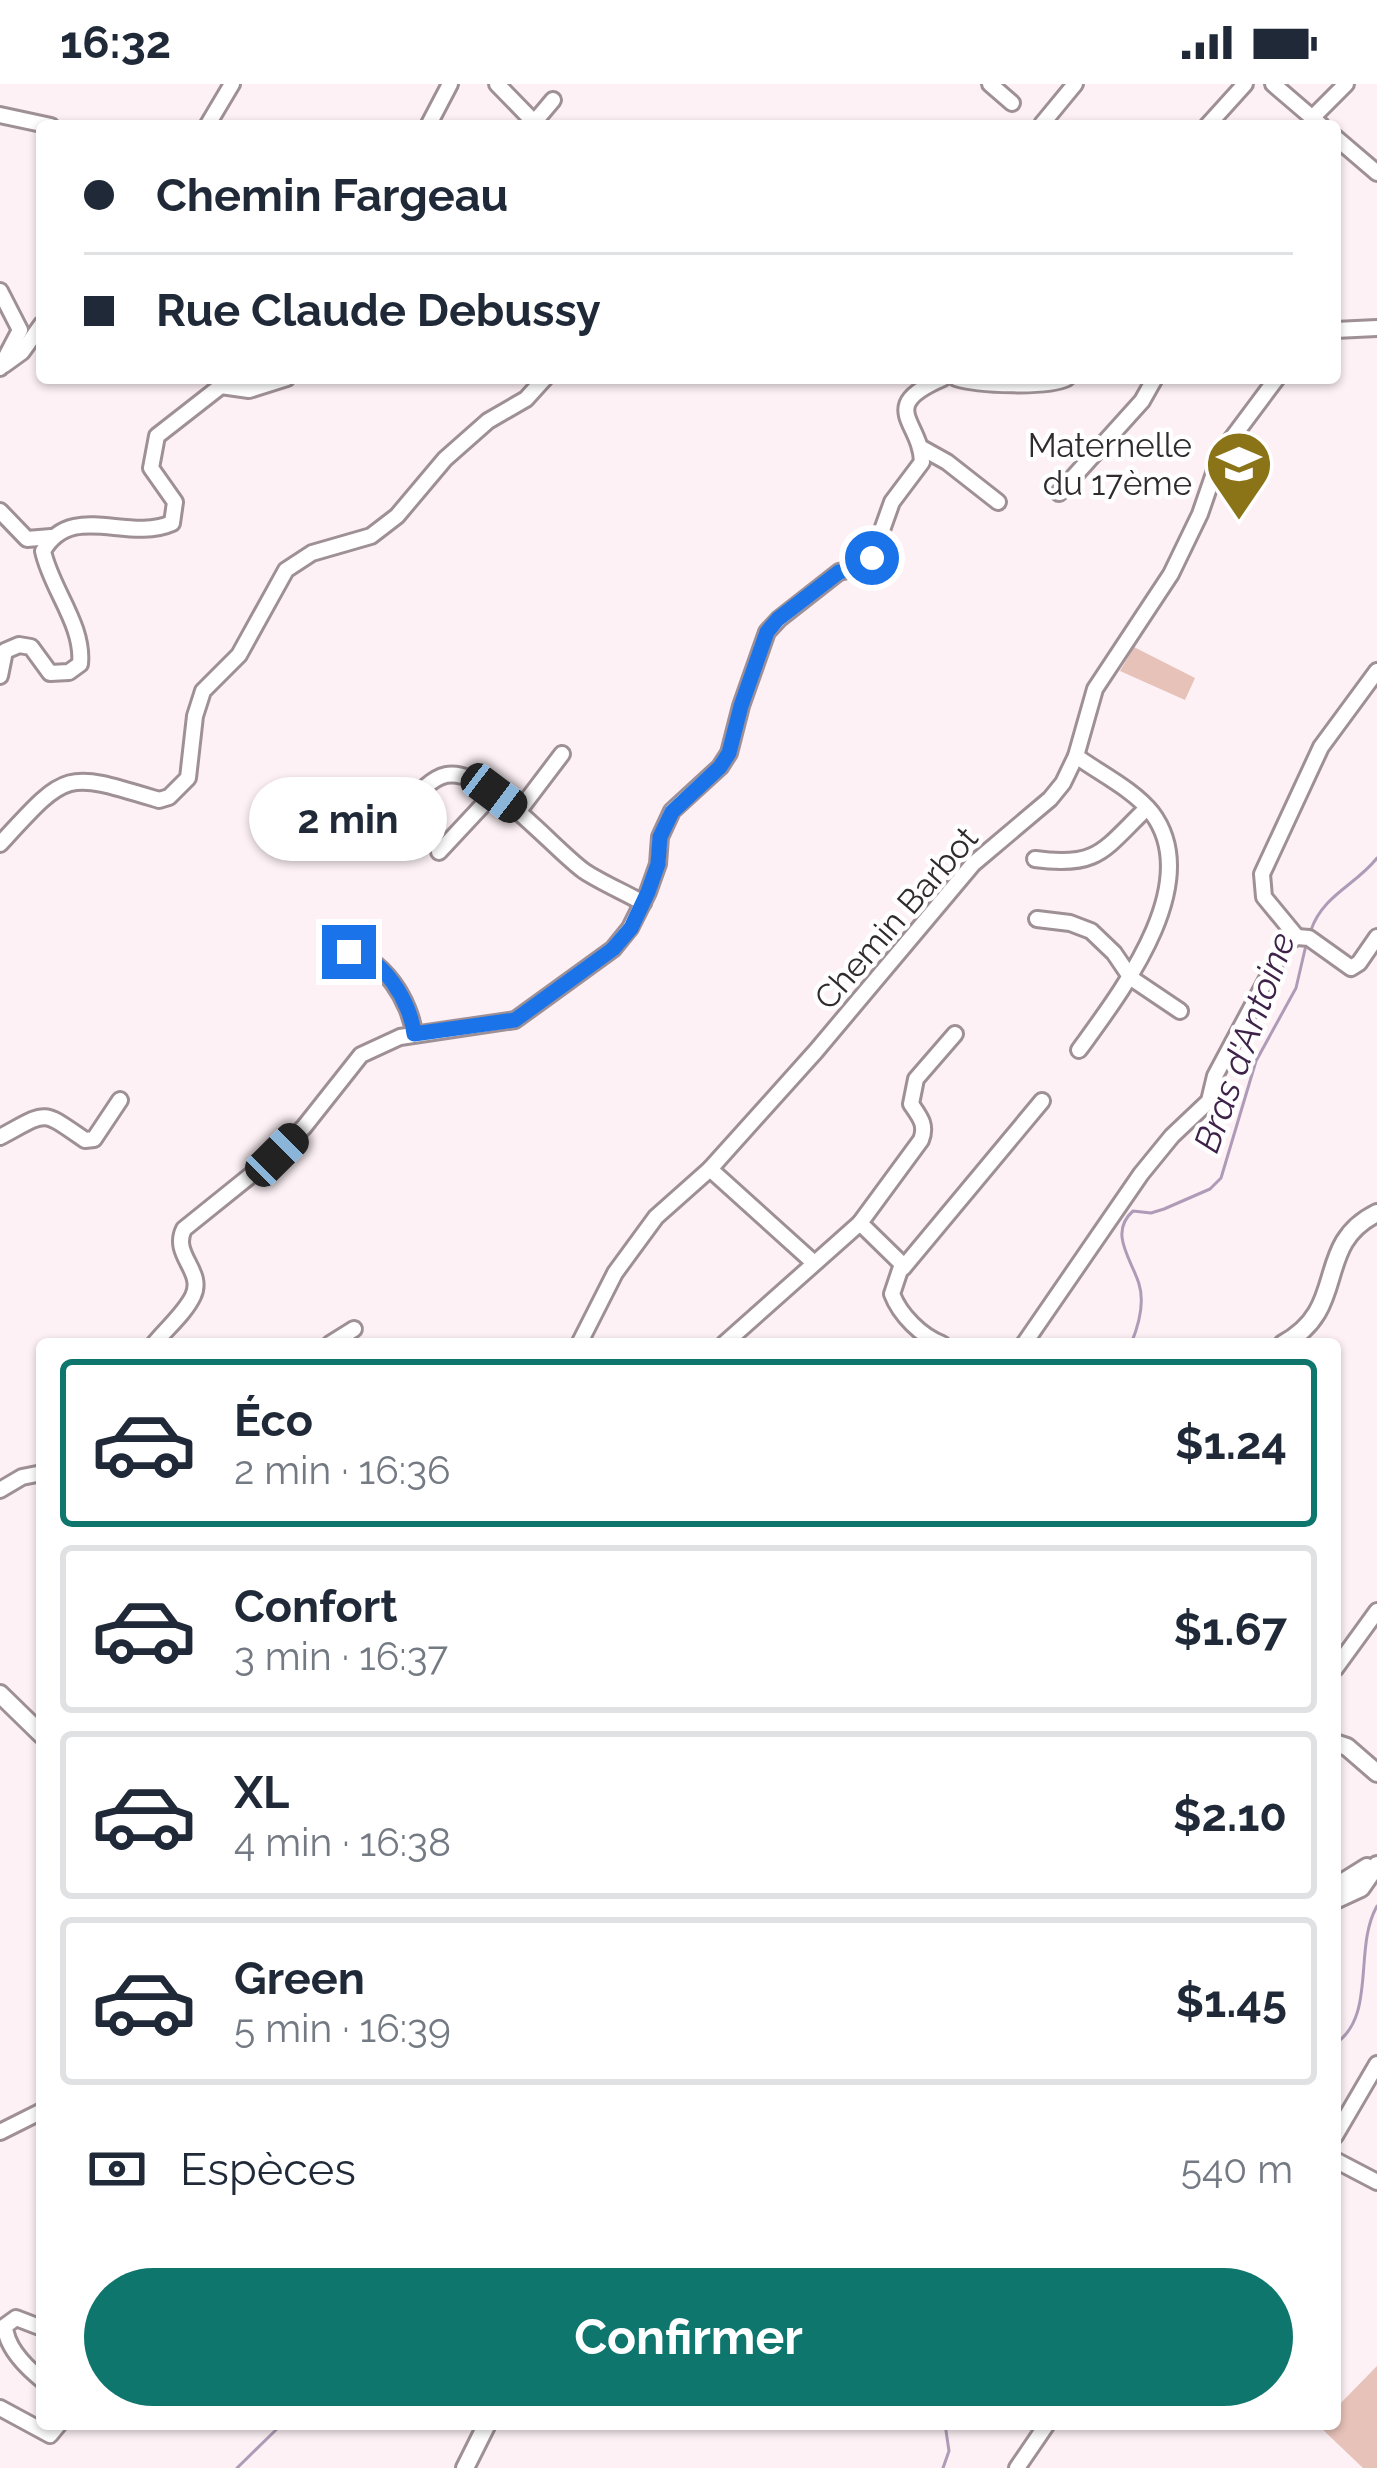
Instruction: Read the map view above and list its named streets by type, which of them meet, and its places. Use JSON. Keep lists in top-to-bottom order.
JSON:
{
  "streets": {
    "street": ["Chemin Barbot"]
  },
  "water": ["Bras d'Antoine"],
  "places": {
    "school or university": ["Maternelle du 17ème"]
  },
  "page": {
    "status": "16:32",
    "banner": ["Chemin Fargeau", "Rue Claude Debussy"],
    "bubble": "2 min",
    "list": [
      {
        "name": "Éco",
        "note": "2 min · 16:36",
        "value": "$1.24"
      },
      {
        "name": "Confort",
        "note": "3 min · 16:37",
        "value": "$1.67"
      },
      {
        "name": "XL",
        "note": "4 min · 16:38",
        "value": "$2.10"
      },
      {
        "name": "Green",
        "note": "5 min · 16:39",
        "value": "$1.45"
      }
    ],
    "pay": ["Espèces", "540 m"],
    "buttons": "Confirmer"
  }
}
